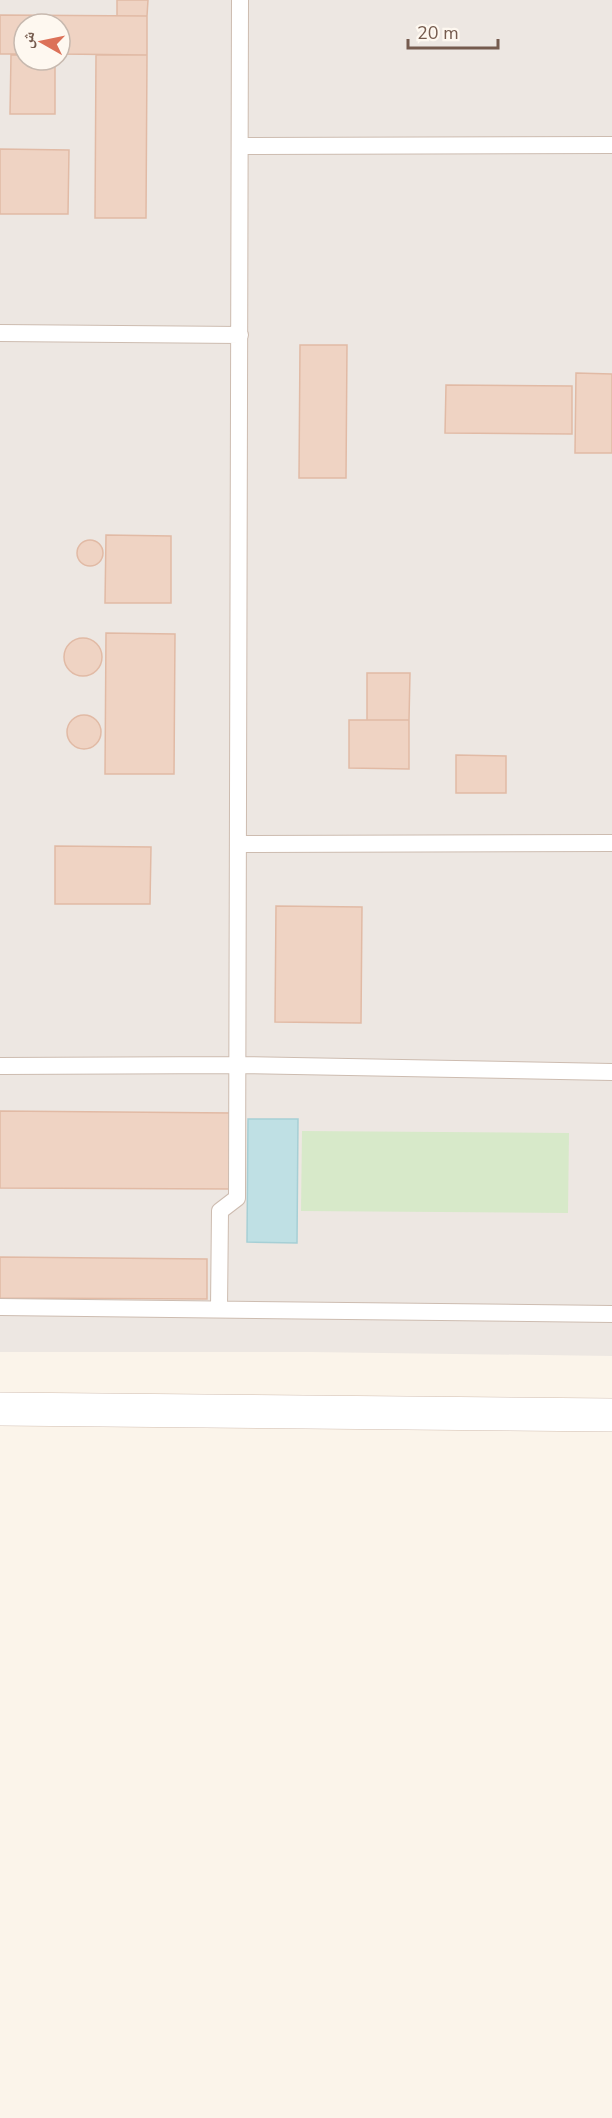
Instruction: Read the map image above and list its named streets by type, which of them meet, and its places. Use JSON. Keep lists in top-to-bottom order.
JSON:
{
  "scale_bar": "20 m",
  "north": "left"
}
